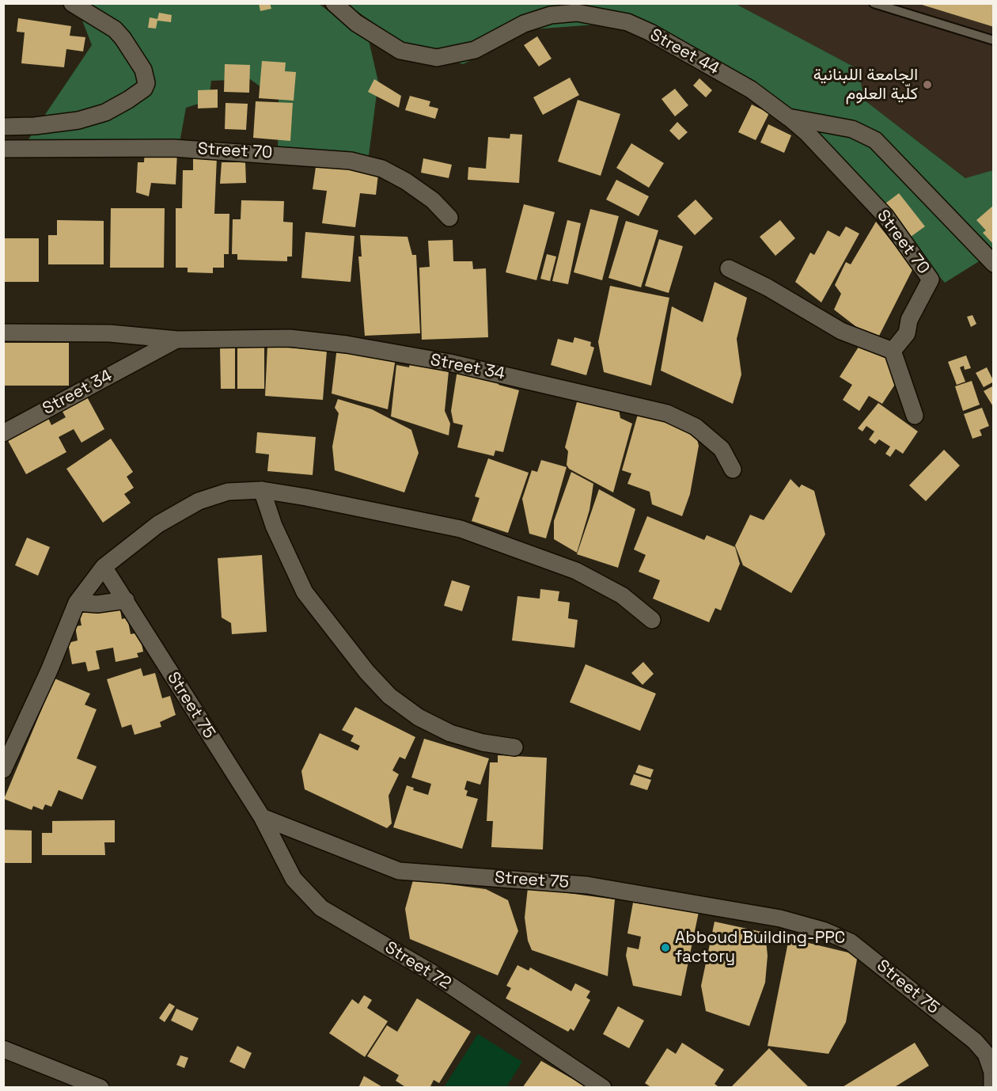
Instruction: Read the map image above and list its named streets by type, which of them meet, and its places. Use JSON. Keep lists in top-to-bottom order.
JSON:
{
  "streets": {
    "street": [
      "Street 44",
      "Street 70",
      "Street 34",
      "Street 75",
      "Street 72"
    ]
  },
  "crossings": [
    ["Street 44", "Street 70"],
    ["Street 75", "Street 72"]
  ],
  "places": ["الجامعة اللبنانية كلّية العلوم", "Abboud Building-PPC factory"]
}
